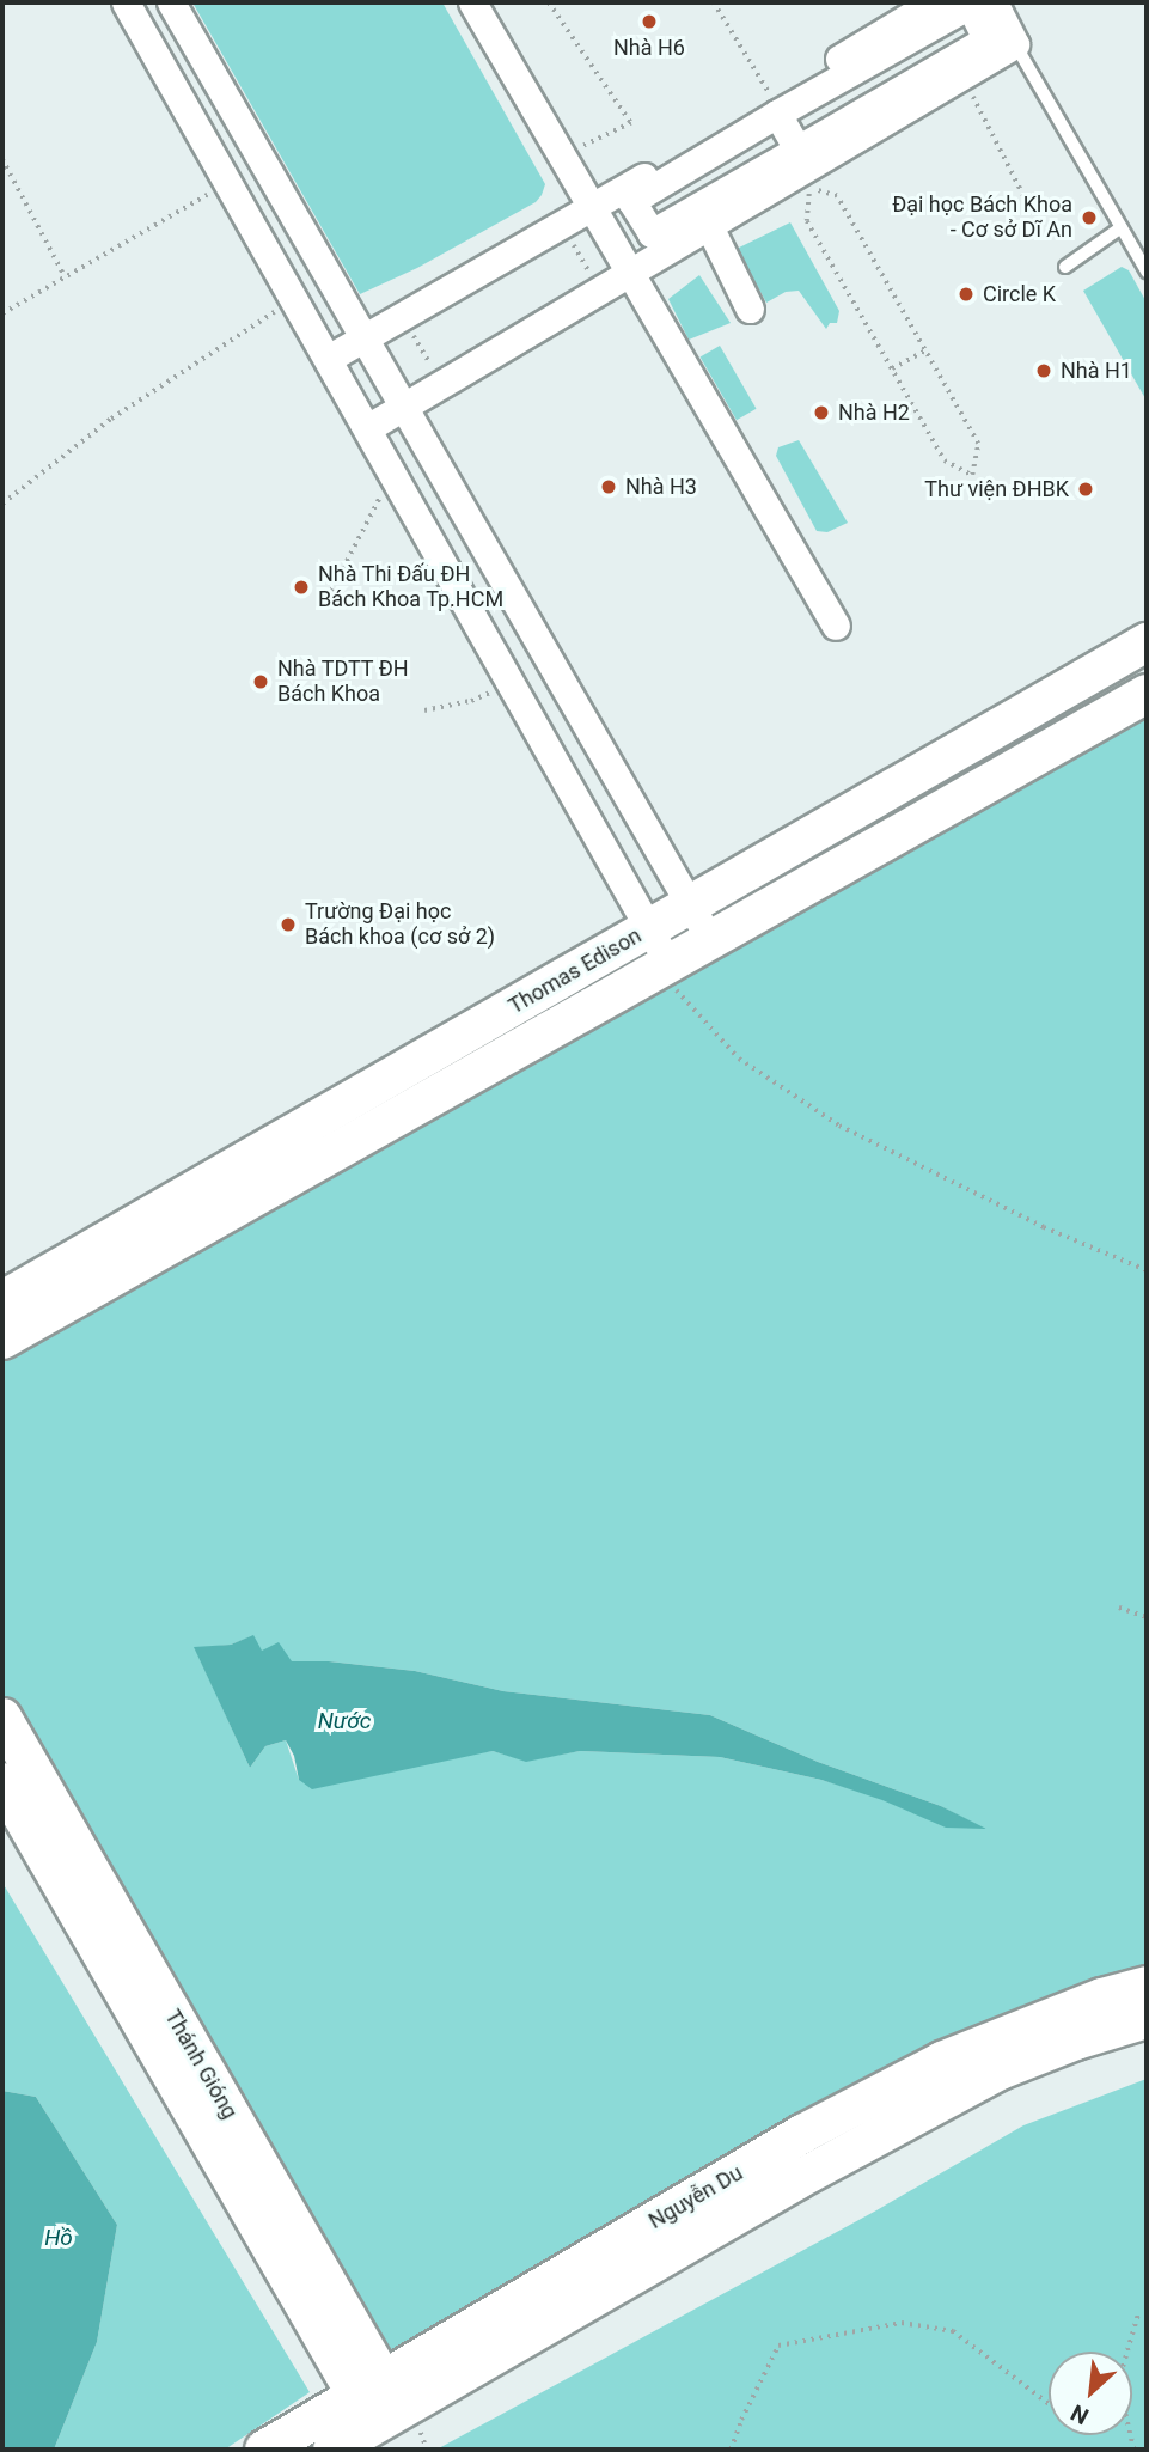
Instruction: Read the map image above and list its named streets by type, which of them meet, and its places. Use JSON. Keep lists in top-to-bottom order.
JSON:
{
  "streets": {
    "street": ["Thomas Edison", "Thánh Gióng", "Nguyễn Du"]
  },
  "crossings": [
    ["Thánh Gióng", "Nguyễn Du"]
  ],
  "water": ["Nước", "Hồ"],
  "places": [
    "Nhà H6",
    "Đại học Bách Khoa - Cơ sở Dĩ An",
    "Circle K",
    "Nhà H1",
    "Nhà H2",
    "Nhà H3",
    "Thư viện ĐHBK",
    "Nhà Thi Đấu ĐH Bách Khoa Tp.HCM",
    "Nhà TDTT ĐH Bách Khoa",
    "Trường Đại học Bách khoa (cơ sở 2)"
  ],
  "north": "bottom left"
}
